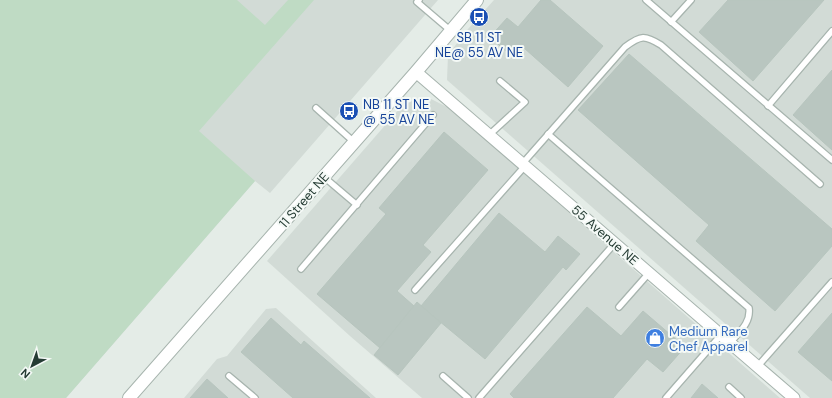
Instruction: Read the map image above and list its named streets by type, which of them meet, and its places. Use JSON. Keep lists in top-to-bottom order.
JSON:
{
  "streets": {
    "street": ["11 Street NE", "55 Avenue NE"]
  },
  "crossings": [
    ["11 Street NE", "55 Avenue NE"]
  ],
  "places": {
    "bus stop": ["SB 11 ST NE@ 55 AV NE", "NB 11 ST NE @ 55 AV NE"],
    "shop": ["Medium Rare Chef Apparel"]
  },
  "north": "bottom left"
}
